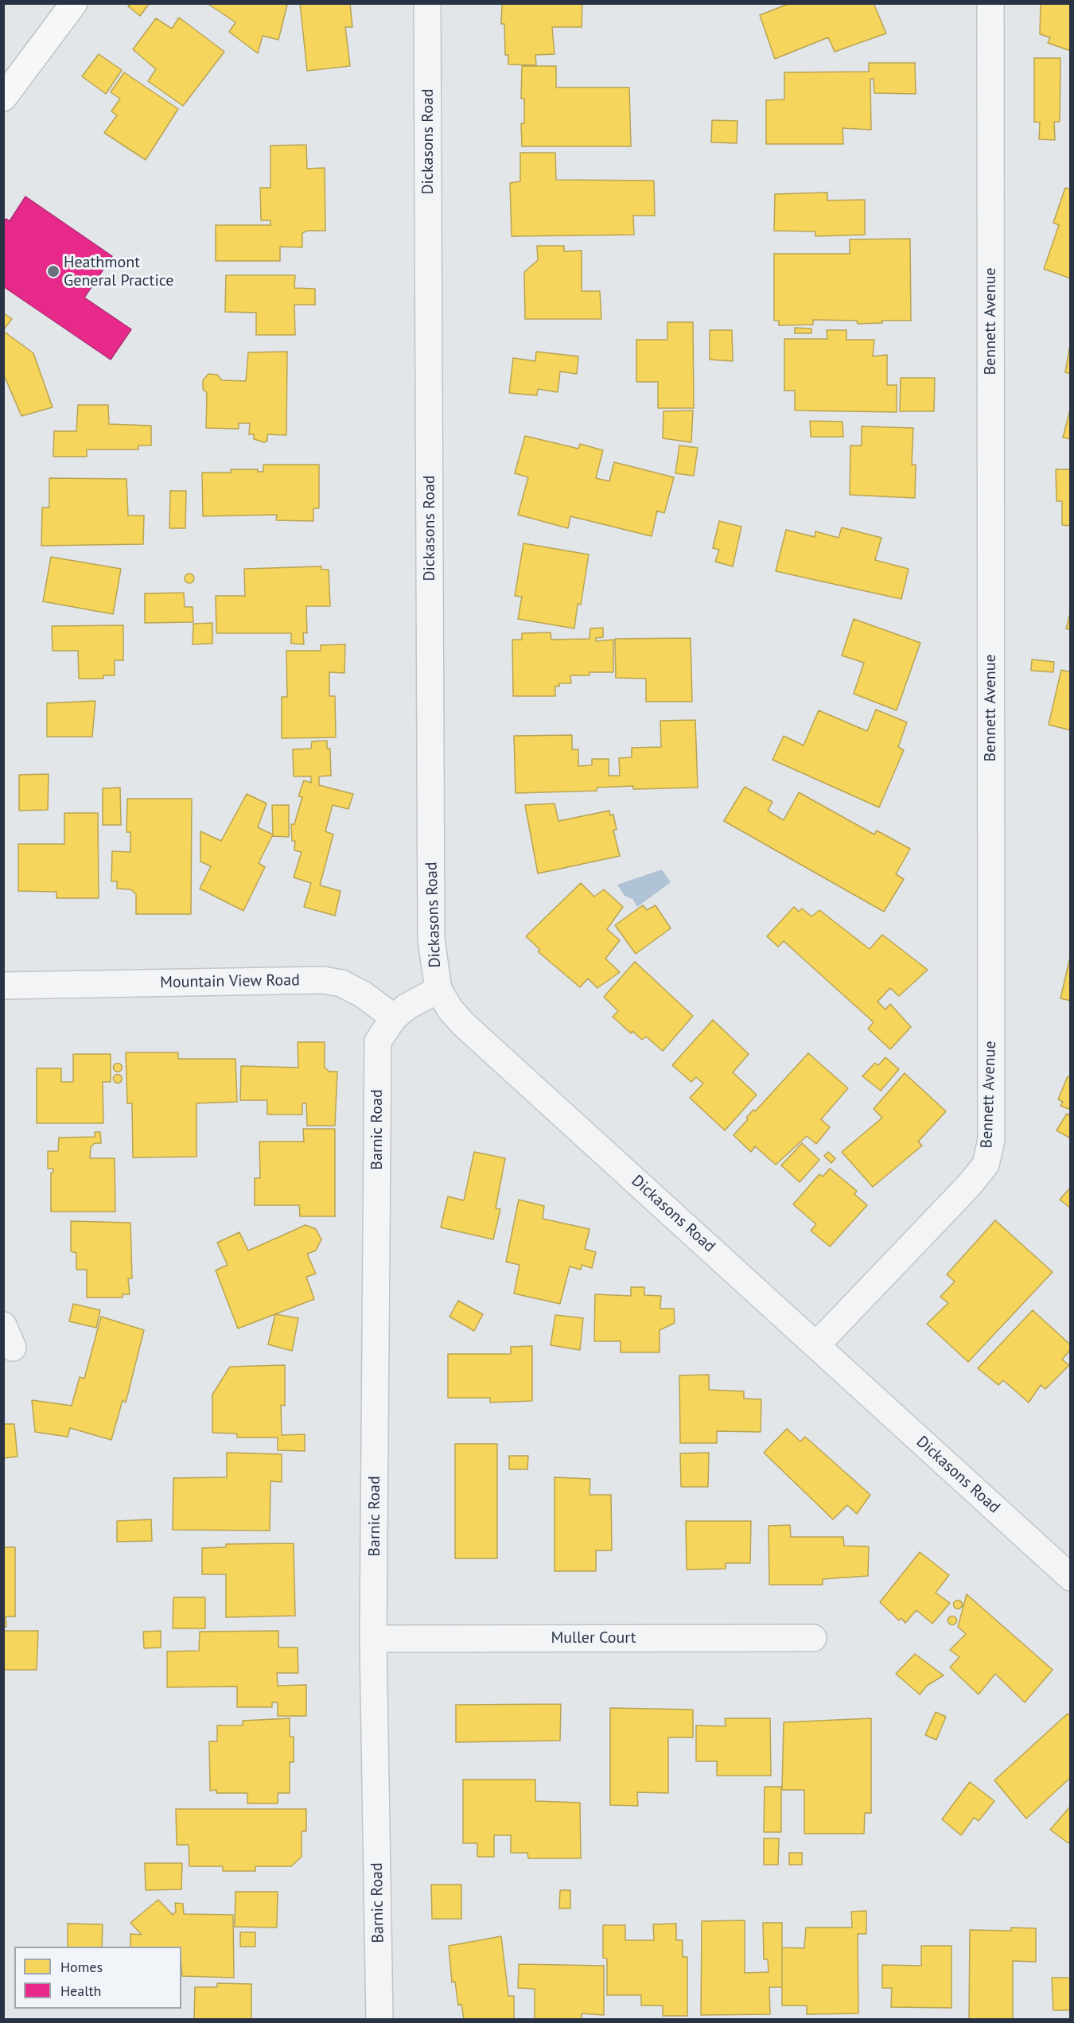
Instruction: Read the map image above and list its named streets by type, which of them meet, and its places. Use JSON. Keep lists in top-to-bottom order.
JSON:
{
  "streets": {
    "street": [
      "Dickasons Road",
      "Bennett Avenue",
      "Mountain View Road",
      "Barnic Road",
      "Muller Court"
    ]
  },
  "crossings": [
    ["Dickasons Road", "Bennett Avenue"],
    ["Mountain View Road", "Barnic Road"],
    ["Barnic Road", "Muller Court"]
  ],
  "places": ["Heathmont General Practice"],
  "legend": ["Homes", "Health"]
}
